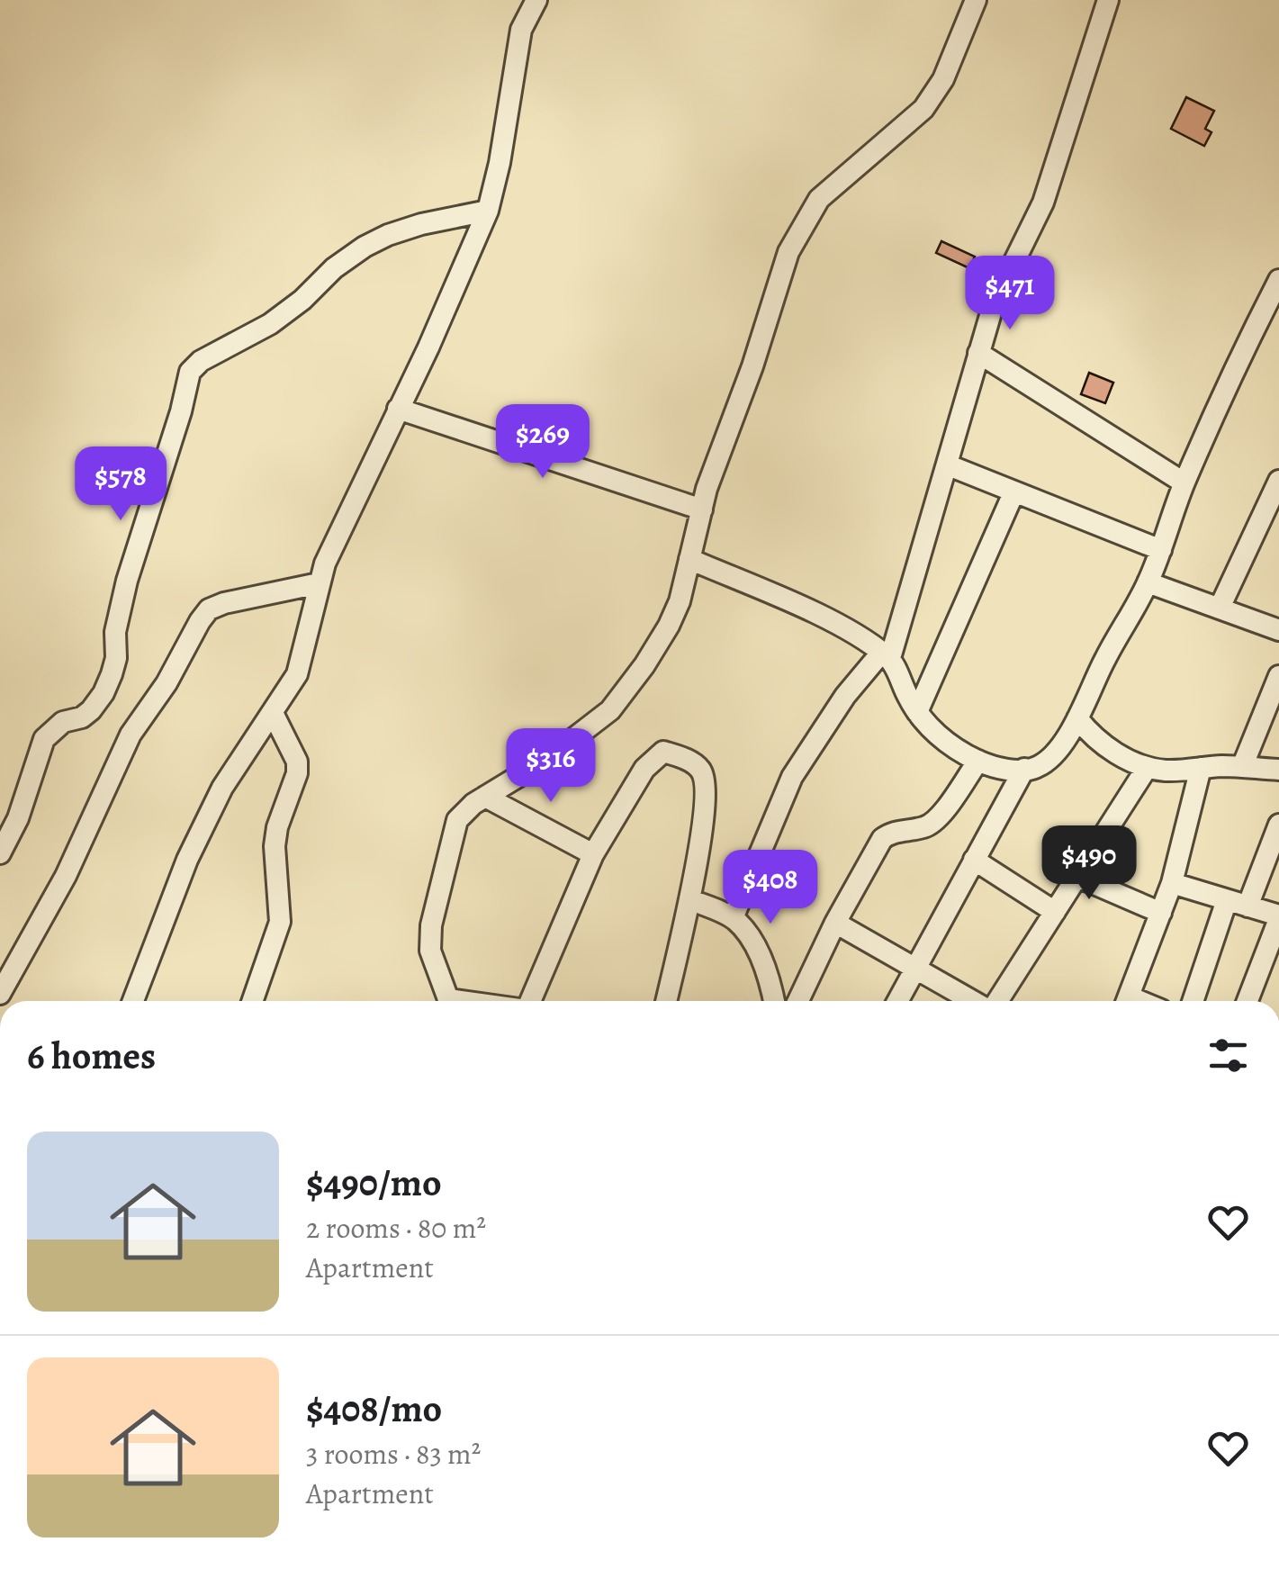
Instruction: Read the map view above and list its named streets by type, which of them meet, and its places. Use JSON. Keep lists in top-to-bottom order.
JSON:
{
  "page": {
    "price": [
      "$471",
      "$269",
      "$578",
      "$316",
      "$490",
      "$408"
    ],
    "heading": "6 homes",
    "list": [
      {
        "name": "$490/mo",
        "note": "2 rooms · 80 m² · Apartment"
      },
      {
        "name": "$408/mo",
        "note": "3 rooms · 83 m² · Apartment"
      }
    ]
  }
}
